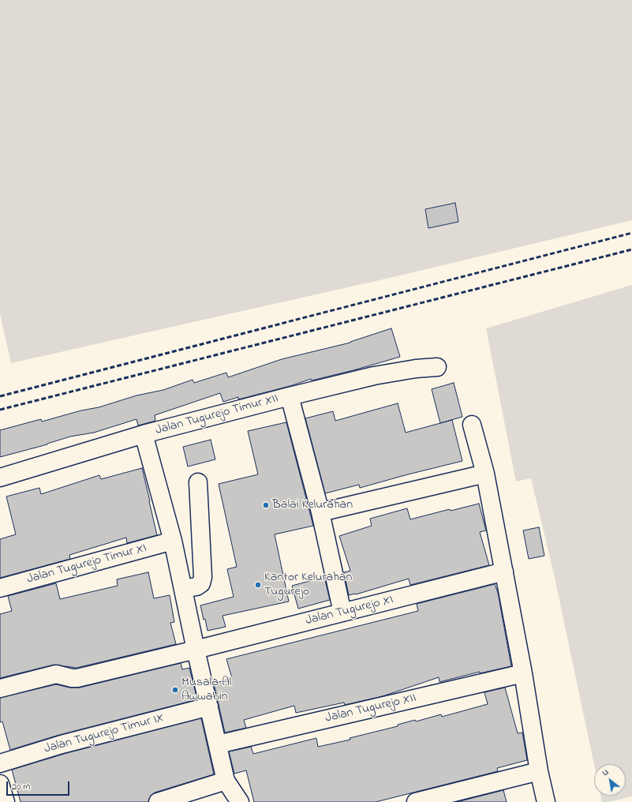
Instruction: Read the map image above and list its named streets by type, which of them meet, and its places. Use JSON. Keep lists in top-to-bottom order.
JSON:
{
  "streets": {
    "street": [
      "Jalan Tugurejo Timur XII",
      "Jalan Tugurejo Timur XI",
      "Jalan Tugurejo XI",
      "Jalan Tugurejo XII",
      "Jalan Tugurejo Timur IX"
    ]
  },
  "places": ["Balai Kelurahan", "Kantor Kelurahan Tugurejo", "Musala Al Awwabin"],
  "scale_bar": "20 m",
  "north": "top left"
}
